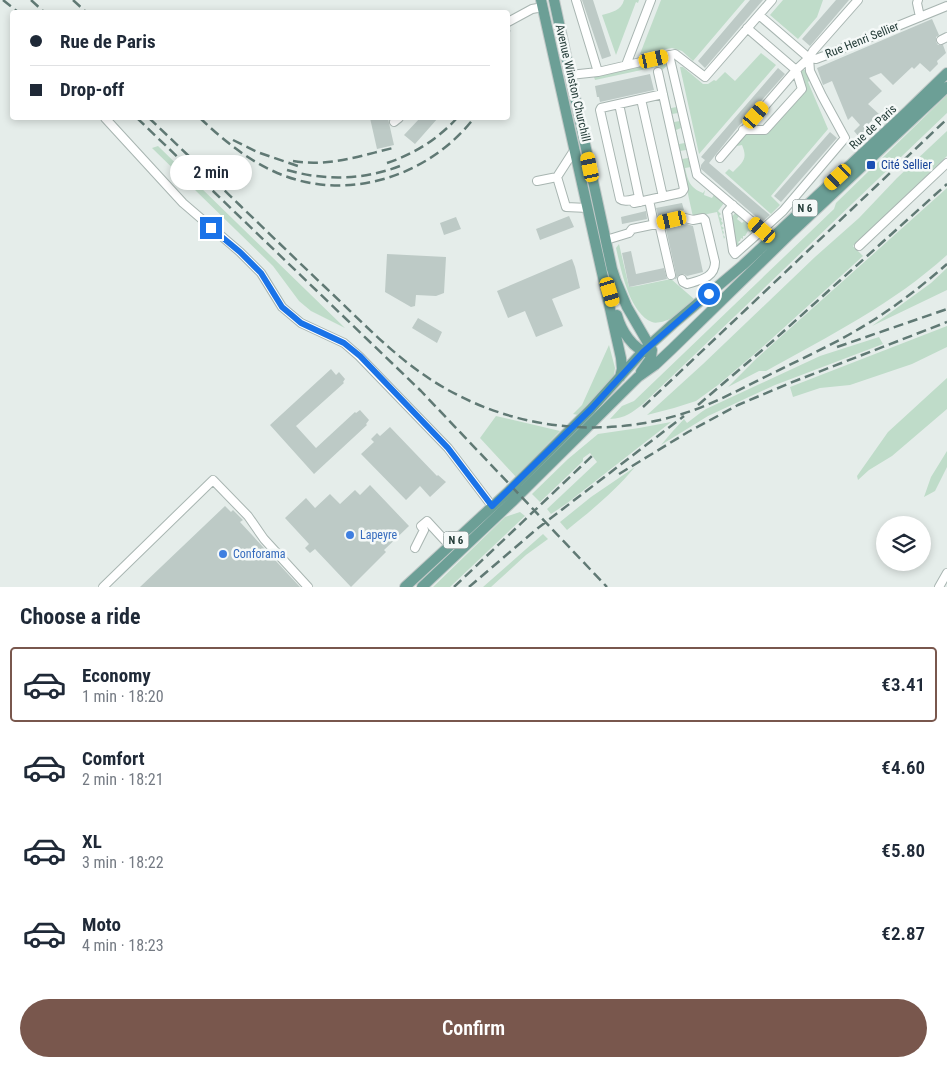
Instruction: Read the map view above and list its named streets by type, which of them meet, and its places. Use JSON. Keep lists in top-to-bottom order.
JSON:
{
  "streets": {
    "main road": ["Avenue Winston Churchill", "Rue de Paris", "N 6"],
    "street": ["Rue Henri Sellier"]
  },
  "crossings": [
    ["Avenue Winston Churchill", "Rue de Paris"],
    ["Avenue Winston Churchill", "N 6"],
    ["Rue de Paris", "N 6"]
  ],
  "places": {
    "transit": ["Cité Sellier"],
    "other": ["Lapeyre", "Conforama"]
  },
  "page": {
    "banner": ["Rue de Paris", "Drop-off"],
    "bubble": "2 min",
    "heading": "Choose a ride",
    "list": [
      {
        "name": "Economy",
        "note": "1 min · 18:20",
        "value": "€3.41"
      },
      {
        "name": "Comfort",
        "note": "2 min · 18:21",
        "value": "€4.60"
      },
      {
        "name": "XL",
        "note": "3 min · 18:22",
        "value": "€5.80"
      },
      {
        "name": "Moto",
        "note": "4 min · 18:23",
        "value": "€2.87"
      }
    ],
    "buttons": "Confirm"
  }
}
